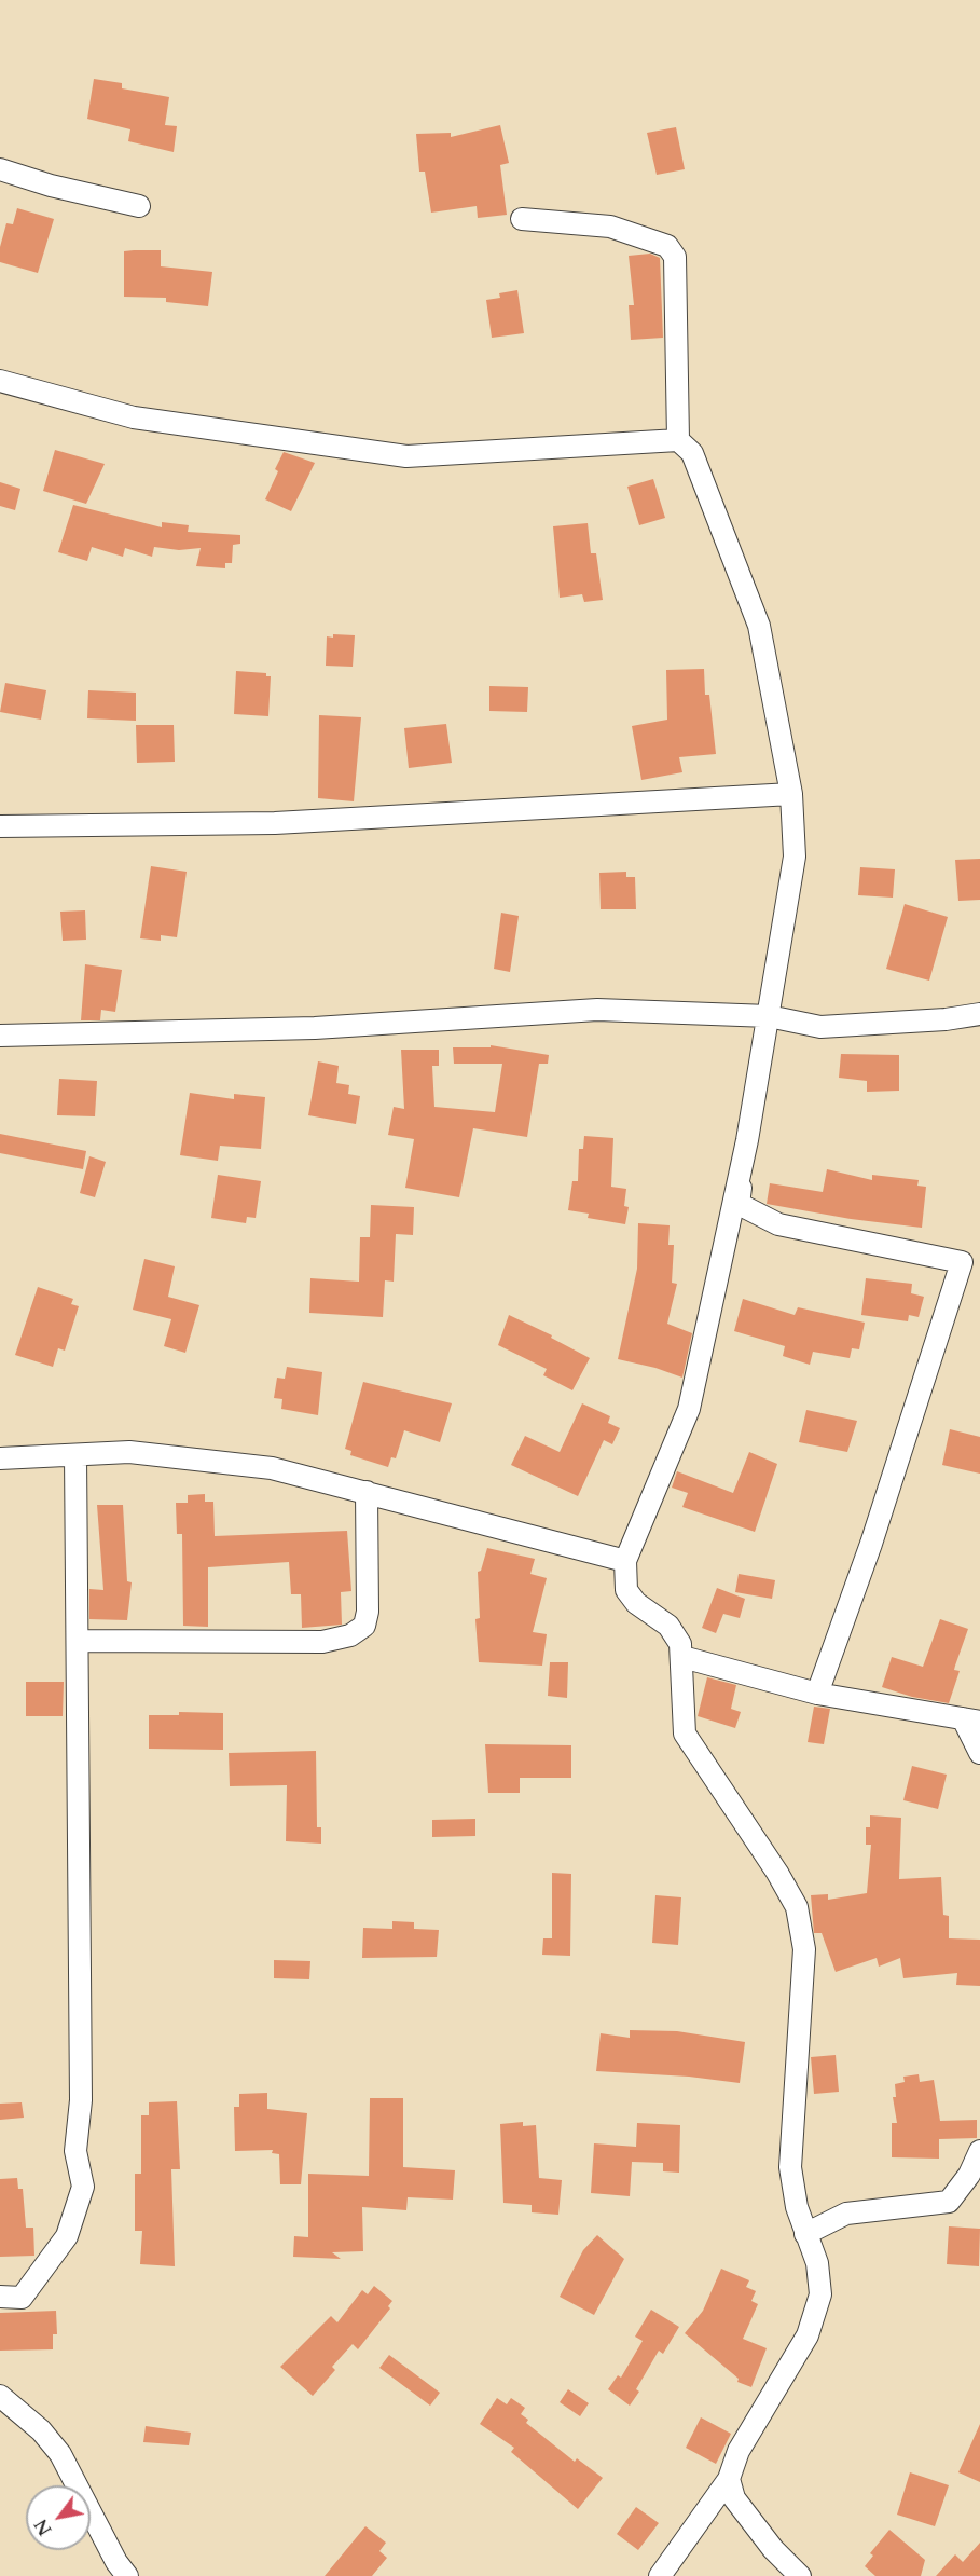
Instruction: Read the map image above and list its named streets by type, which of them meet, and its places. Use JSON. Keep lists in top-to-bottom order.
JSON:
{
  "north": "bottom left"
}
